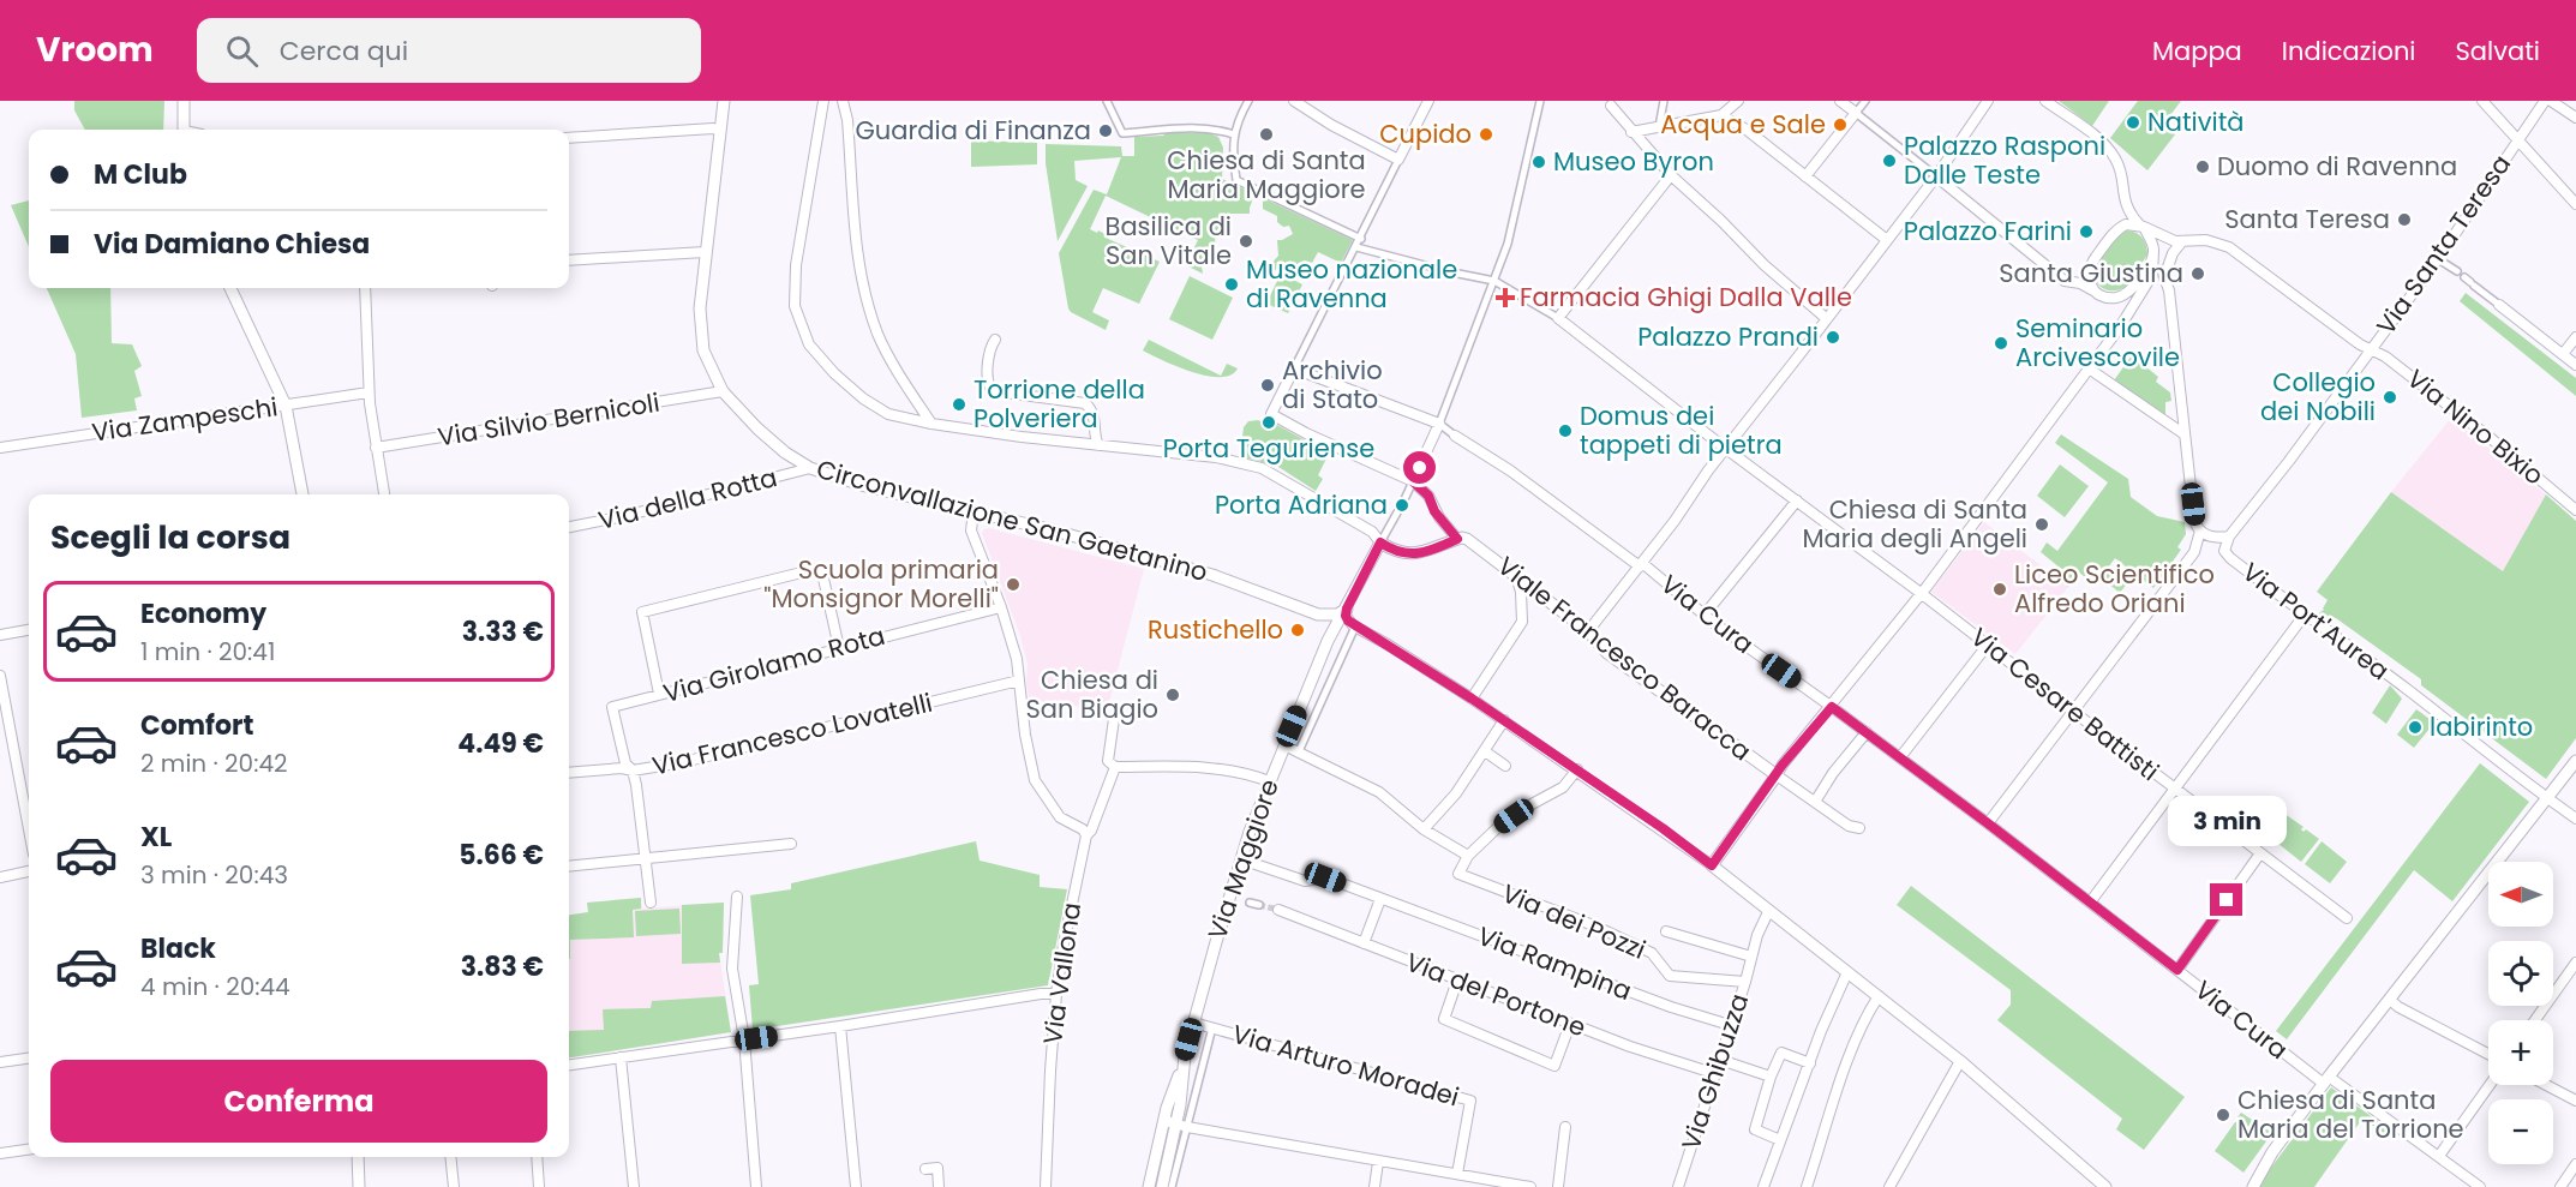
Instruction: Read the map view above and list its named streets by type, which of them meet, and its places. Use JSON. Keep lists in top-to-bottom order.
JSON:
{
  "streets": {
    "street": [
      "Via Santa Teresa",
      "Via Zampeschi",
      "Via Silvio Bernicoli",
      "Via Nino Bixio",
      "Via della Rotta",
      "Circonvallazione San Gaetanino",
      "Via Cura",
      "Via Port'Aurea",
      "Viale Francesco Baracca",
      "Via Girolamo Rota",
      "Via Cesare Battisti",
      "Via Francesco Lovatelli",
      "Via Maggiore",
      "Via dei Pozzi",
      "Via Rampina",
      "Via Vallona",
      "Via del Portone",
      "Via Arturo Moradei",
      "Via Ghibuzza"
    ]
  },
  "crossings": [
    ["Via Santa Teresa", "Via Nino Bixio"],
    ["Via Santa Teresa", "Via Port'Aurea"],
    ["Via Silvio Bernicoli", "Circonvallazione San Gaetanino"],
    ["Via della Rotta", "Circonvallazione San Gaetanino"],
    ["Via Girolamo Rota", "Via Francesco Lovatelli"],
    ["Via Maggiore", "Via Rampina"],
    ["Via Maggiore", "Via Arturo Moradei"],
    ["Via dei Pozzi", "Via Ghibuzza"],
    ["Via Rampina", "Via Ghibuzza"],
    ["Via del Portone", "Via Ghibuzza"]
  ],
  "places": {
    "other": [
      "Natività",
      "Acqua e Sale",
      "Guardia di Finanza",
      "Chiesa di Santa Maria Maggiore",
      "Cupido",
      "Palazzo Rasponi Dalle Teste",
      "Museo Byron",
      "Duomo di Ravenna",
      "Santa Teresa",
      "Palazzo Farini",
      "Basilica di San Vitale",
      "Santa Giustina",
      "Museo nazionale di Ravenna",
      "Palazzo Prandi",
      "Seminario Arcivescovile",
      "Archivio di Stato",
      "Collegio dei Nobili",
      "Torrione della Polveriera",
      "Porta Teguriense",
      "Domus dei tappeti di pietra",
      "Porta Adriana",
      "Chiesa di Santa Maria degli Angeli",
      "Scuola primaria \"Monsignor Morelli\"",
      "Liceo Scientifico Alfredo Oriani",
      "Rustichello",
      "Chiesa di San Biagio",
      "labirinto",
      "Chiesa di Santa Maria del Torrione"
    ],
    "health": ["Farmacia Ghigi Dalla Valle"]
  },
  "north": "left",
  "page": {
    "header": "Vroom",
    "search": "Cerca qui",
    "nav": ["Mappa", "Indicazioni", "Salvati"],
    "banner": ["M Club", "Via Damiano Chiesa"],
    "heading": "Scegli la corsa",
    "list": [
      {
        "name": "Economy",
        "note": "1 min · 20:41",
        "value": "3.33 €"
      },
      {
        "name": "Comfort",
        "note": "2 min · 20:42",
        "value": "4.49 €"
      },
      {
        "name": "XL",
        "note": "3 min · 20:43",
        "value": "5.66 €"
      },
      {
        "name": "Black",
        "note": "4 min · 20:44",
        "value": "3.83 €"
      }
    ],
    "bubble": "3 min",
    "map_buttons": ["+", "−"],
    "buttons": "Conferma"
  }
}
